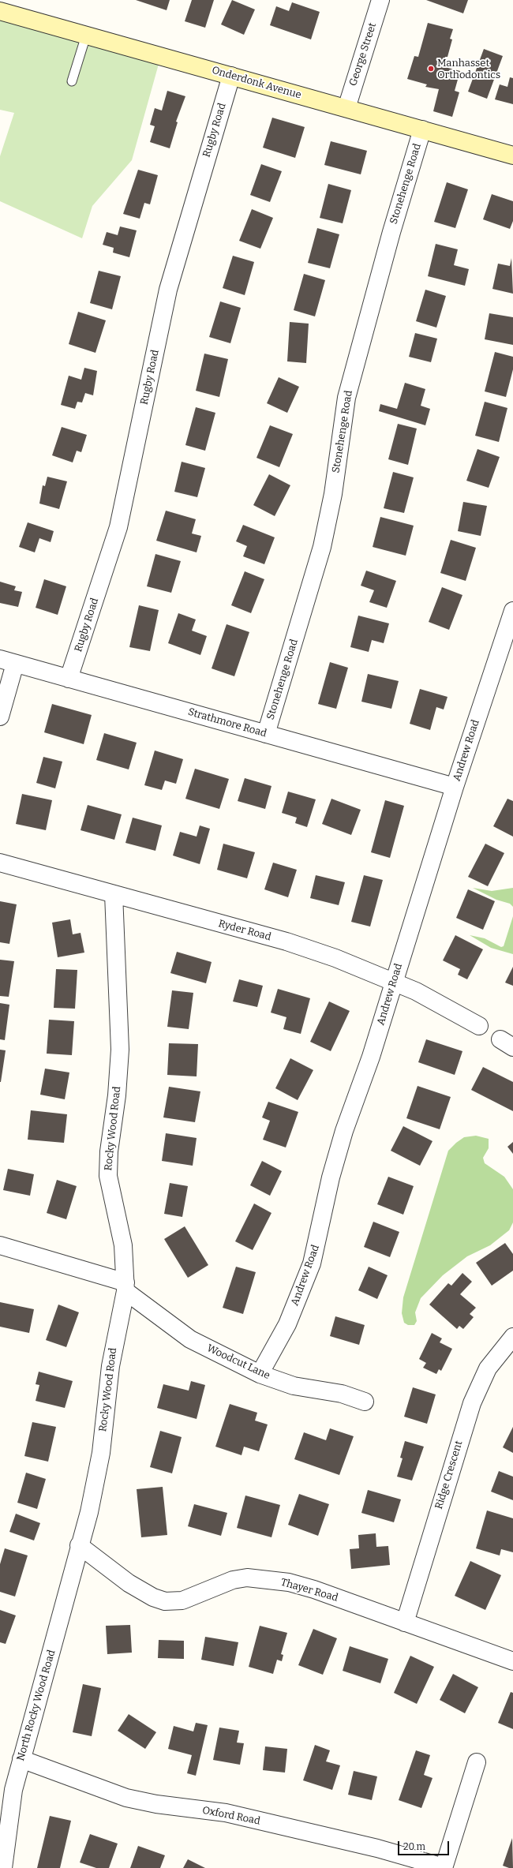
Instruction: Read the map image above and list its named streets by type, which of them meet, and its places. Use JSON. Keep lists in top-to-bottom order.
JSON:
{
  "streets": {
    "street": [
      "George Street",
      "Onderdonk Avenue",
      "Rugby Road",
      "Stonehenge Road",
      "Strathmore Road",
      "Andrew Road",
      "Ryder Road",
      "Rocky Wood Road",
      "Woodcut Lane",
      "Ridge Crescent",
      "Thayer Road",
      "North Rocky Wood Road",
      "Oxford Road"
    ]
  },
  "crossings": [
    ["George Street", "Onderdonk Avenue"],
    ["Onderdonk Avenue", "Rugby Road"],
    ["Onderdonk Avenue", "Stonehenge Road"],
    ["Rugby Road", "Strathmore Road"],
    ["Stonehenge Road", "Strathmore Road"],
    ["Strathmore Road", "Andrew Road"],
    ["Andrew Road", "Ryder Road"],
    ["Andrew Road", "Woodcut Lane"],
    ["Ryder Road", "Rocky Wood Road"],
    ["Rocky Wood Road", "Woodcut Lane"],
    ["Rocky Wood Road", "Thayer Road"],
    ["Rocky Wood Road", "North Rocky Wood Road"],
    ["Ridge Crescent", "Thayer Road"],
    ["Thayer Road", "North Rocky Wood Road"],
    ["North Rocky Wood Road", "Oxford Road"]
  ],
  "places": ["Manhasset Orthodontics"],
  "scale_bar": "20 m"
}
